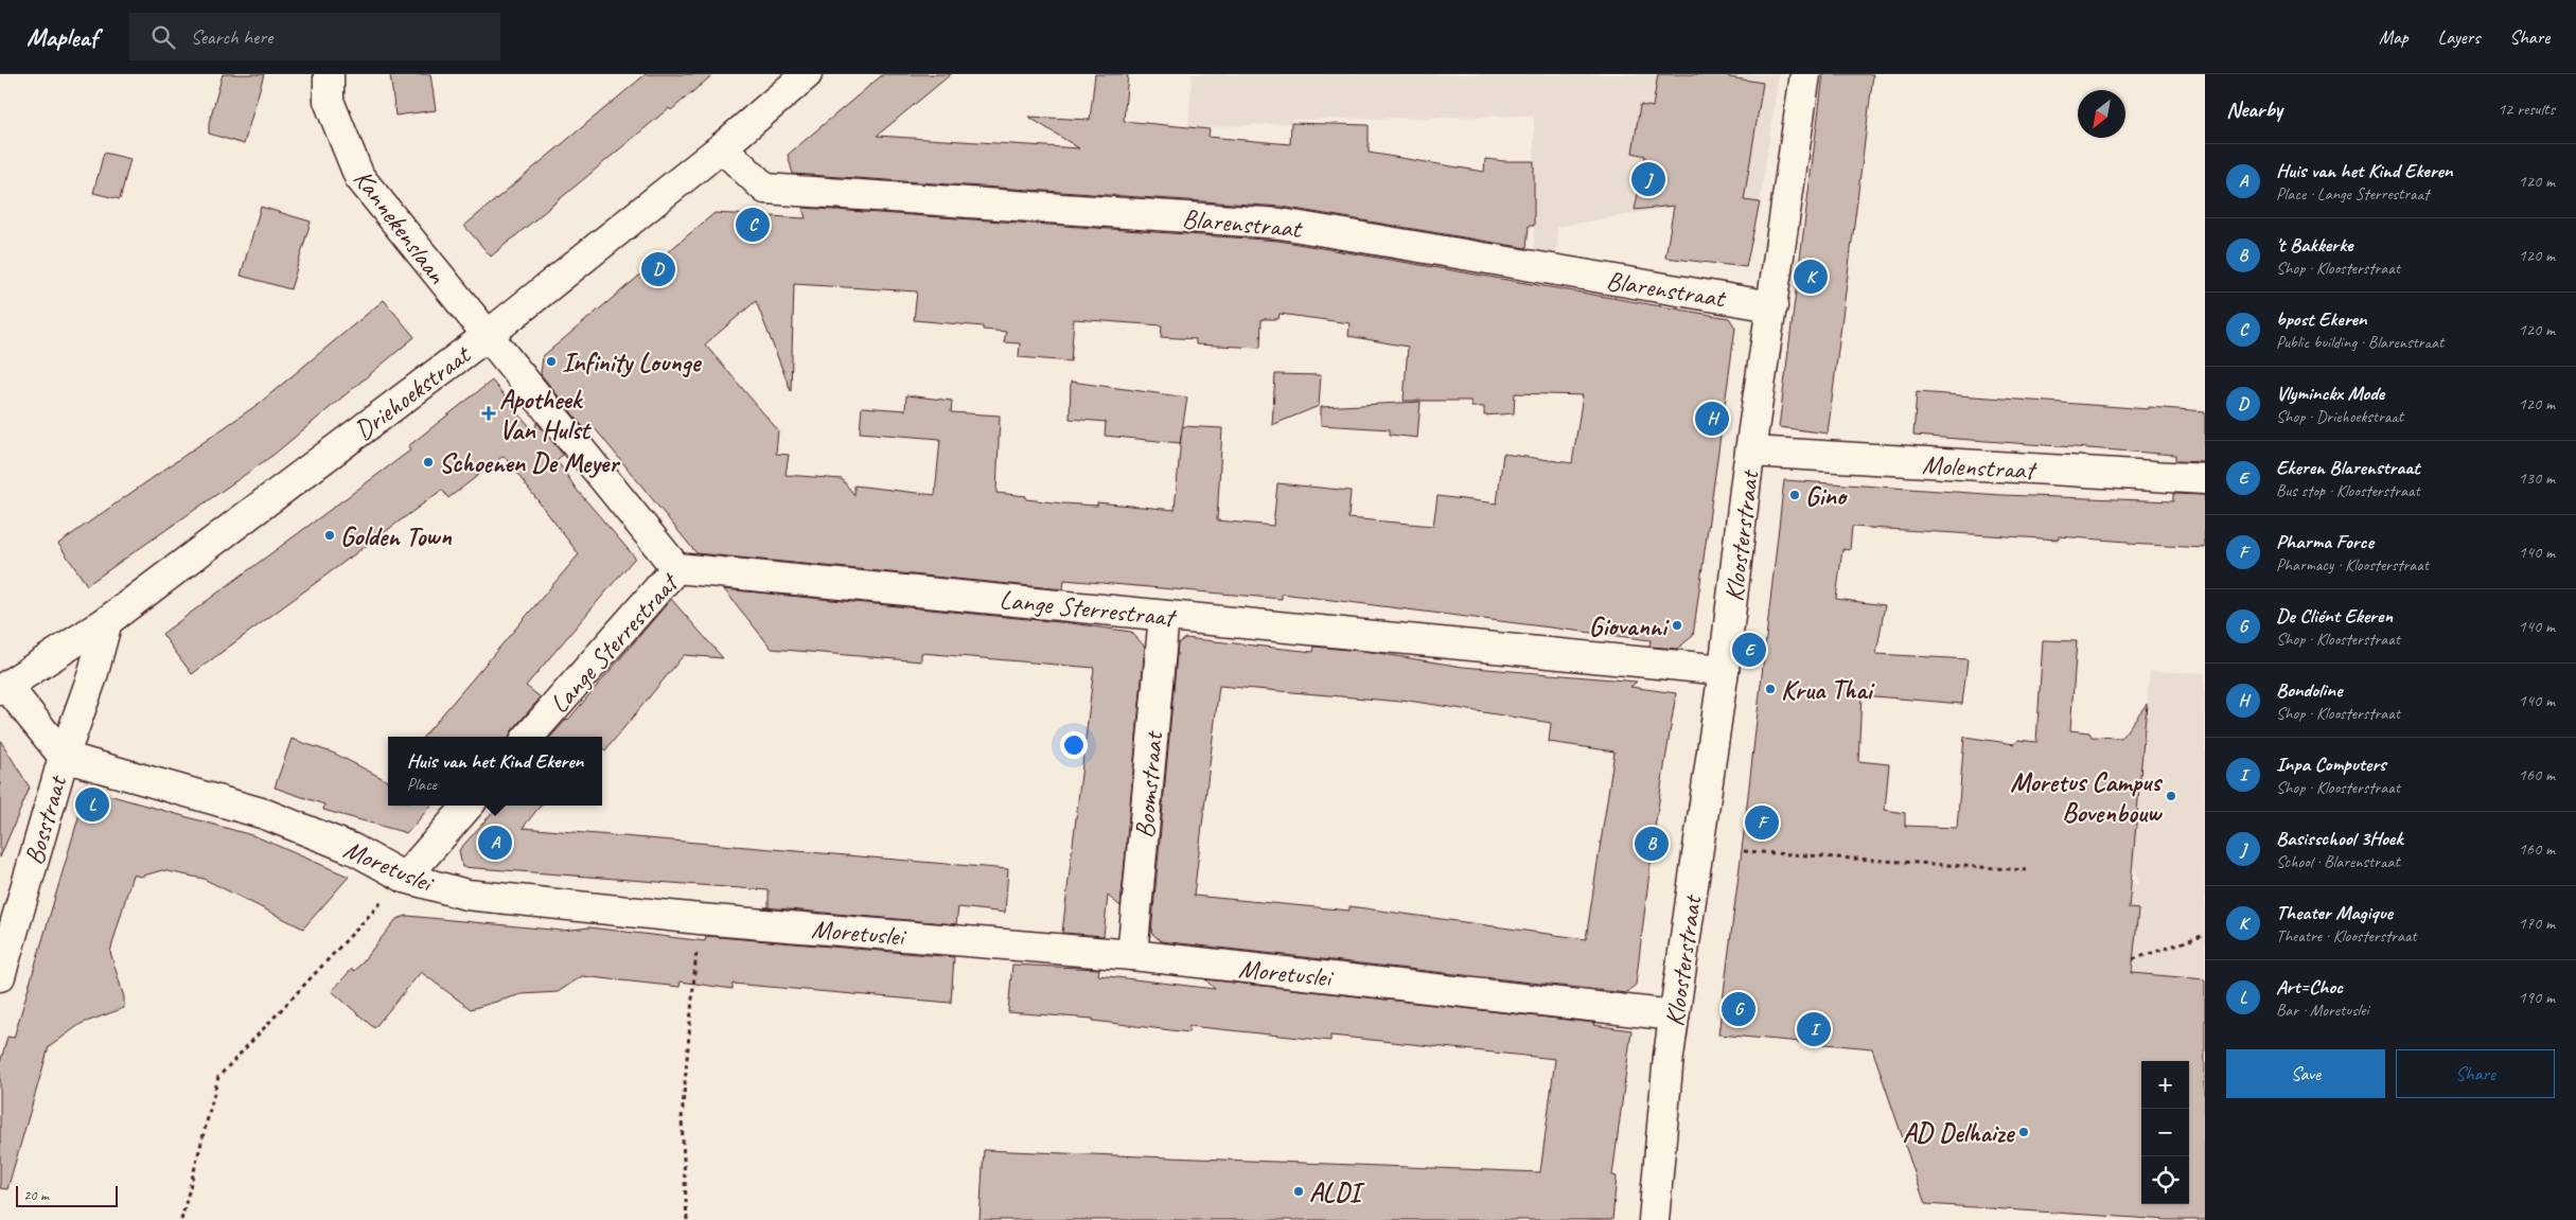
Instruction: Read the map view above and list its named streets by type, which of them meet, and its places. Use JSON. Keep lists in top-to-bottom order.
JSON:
{
  "streets": {
    "street": [
      "Blarenstraat",
      "Kannekenslaan",
      "Driehoekstraat",
      "Molenstraat",
      "Kloosterstraat",
      "Lange Sterrestraat",
      "Boomstraat",
      "Bosstraat",
      "Moretuslei"
    ]
  },
  "crossings": [
    ["Blarenstraat", "Driehoekstraat"],
    ["Blarenstraat", "Kloosterstraat"],
    ["Kannekenslaan", "Driehoekstraat"],
    ["Kannekenslaan", "Lange Sterrestraat"],
    ["Driehoekstraat", "Bosstraat"],
    ["Molenstraat", "Kloosterstraat"],
    ["Kloosterstraat", "Lange Sterrestraat"],
    ["Kloosterstraat", "Moretuslei"],
    ["Lange Sterrestraat", "Boomstraat"],
    ["Boomstraat", "Moretuslei"],
    ["Bosstraat", "Moretuslei"]
  ],
  "places": {
    "other": [
      "Infinity Lounge",
      "Schoenen De Meyer",
      "Gino",
      "Golden Town",
      "Giovanni",
      "Krua Thai",
      "Moretus Campus Bovenbouw",
      "AD Delhaize",
      "ALDI"
    ],
    "health": ["Apotheek Van Hulst"]
  },
  "scale_bar": "20 m",
  "north": "bottom left",
  "page": {
    "header": "Mapleaf",
    "search": "Search here",
    "nav": ["Map", "Layers", "Share"],
    "heading": ["Nearby", "12 results"],
    "list": [
      {
        "mark": "A",
        "name": "Huis van het Kind Ekeren",
        "note": "Place · Lange Sterrestraat",
        "value": "120 m"
      },
      {
        "mark": "B",
        "name": "'t Bakkerke",
        "note": "Shop · Kloosterstraat",
        "value": "120 m"
      },
      {
        "mark": "C",
        "name": "bpost Ekeren",
        "note": "Public building · Blarenstraat",
        "value": "120 m"
      },
      {
        "mark": "D",
        "name": "Vlyminckx Mode",
        "note": "Shop · Driehoekstraat",
        "value": "120 m"
      },
      {
        "mark": "E",
        "name": "Ekeren Blarenstraat",
        "note": "Bus stop · Kloosterstraat",
        "value": "130 m"
      },
      {
        "mark": "F",
        "name": "Pharma Force",
        "note": "Pharmacy · Kloosterstraat",
        "value": "140 m"
      },
      {
        "mark": "G",
        "name": "De Cliént Ekeren",
        "note": "Shop · Kloosterstraat",
        "value": "140 m"
      },
      {
        "mark": "H",
        "name": "Bondoline",
        "note": "Shop · Kloosterstraat",
        "value": "140 m"
      },
      {
        "mark": "I",
        "name": "Inpa Computers",
        "note": "Shop · Kloosterstraat",
        "value": "160 m"
      },
      {
        "mark": "J",
        "name": "Basisschool 3Hoek",
        "note": "School · Blarenstraat",
        "value": "160 m"
      },
      {
        "mark": "K",
        "name": "Theater Magique",
        "note": "Theatre · Kloosterstraat",
        "value": "170 m"
      },
      {
        "mark": "L",
        "name": "Art=Choc",
        "note": "Bar · Moretuslei",
        "value": "190 m"
      }
    ],
    "pins": [
      "J",
      "C",
      "D",
      "K",
      "H",
      "E",
      "L",
      "F",
      "A",
      "B",
      "G",
      "I"
    ],
    "popup": ["Huis van het Kind Ekeren", "Place"],
    "buttons": ["Save", "Share"],
    "map_buttons": ["+", "−"],
    "scale": "20 m"
  }
}
